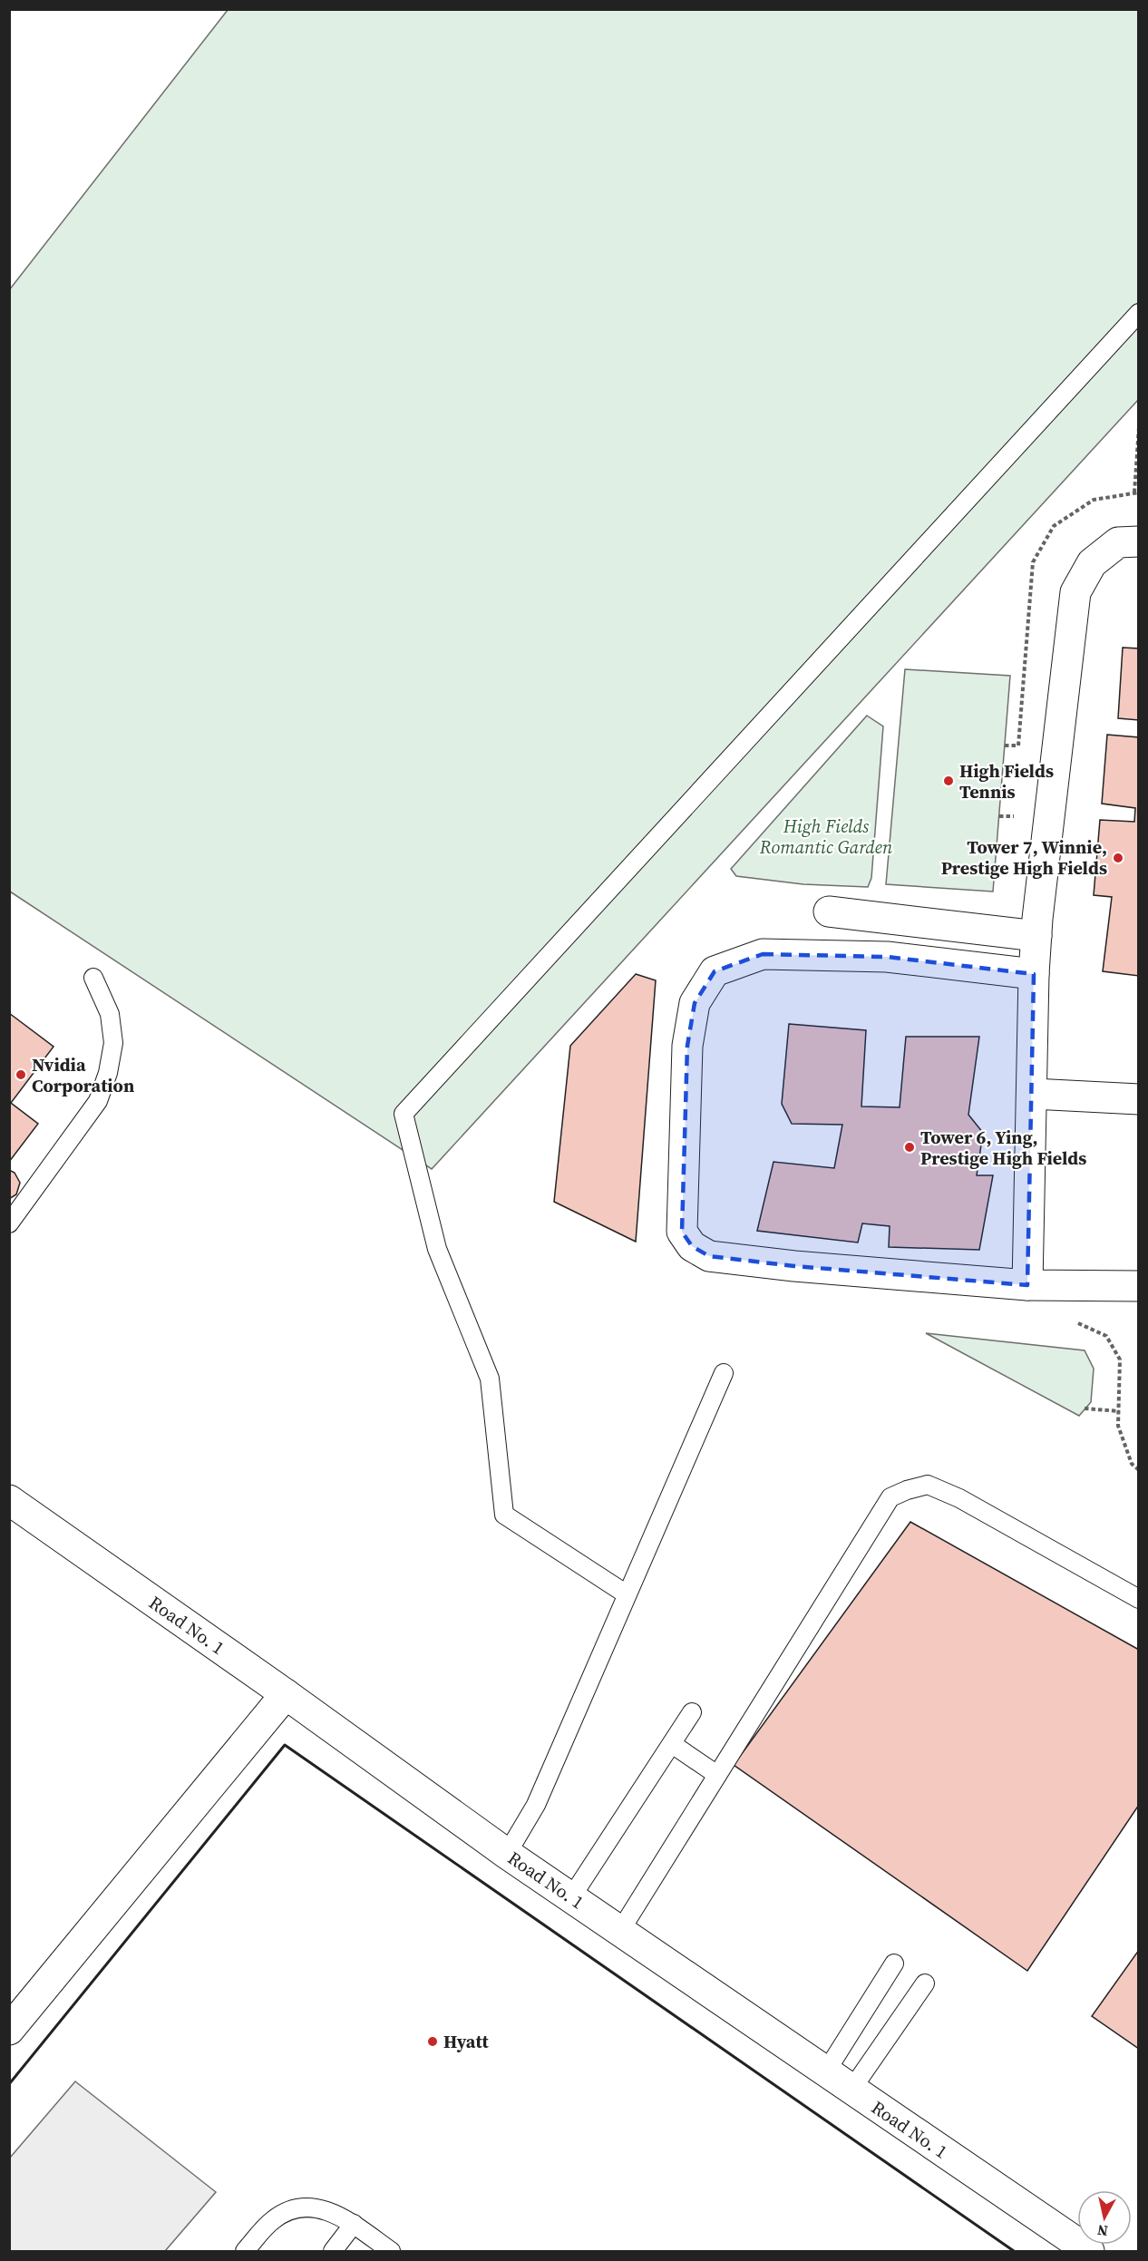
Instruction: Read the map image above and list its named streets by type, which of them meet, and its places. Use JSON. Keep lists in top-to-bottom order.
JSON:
{
  "streets": {
    "street": ["Road No. 1"]
  },
  "parks": ["High Fields Romantic Garden"],
  "places": [
    "High Fields Tennis",
    "Tower 7, Winnie, Prestige High Fields",
    "Nvidia Corporation",
    "Tower 6, Ying, Prestige High Fields",
    "Hyatt"
  ],
  "north": "bottom"
}
